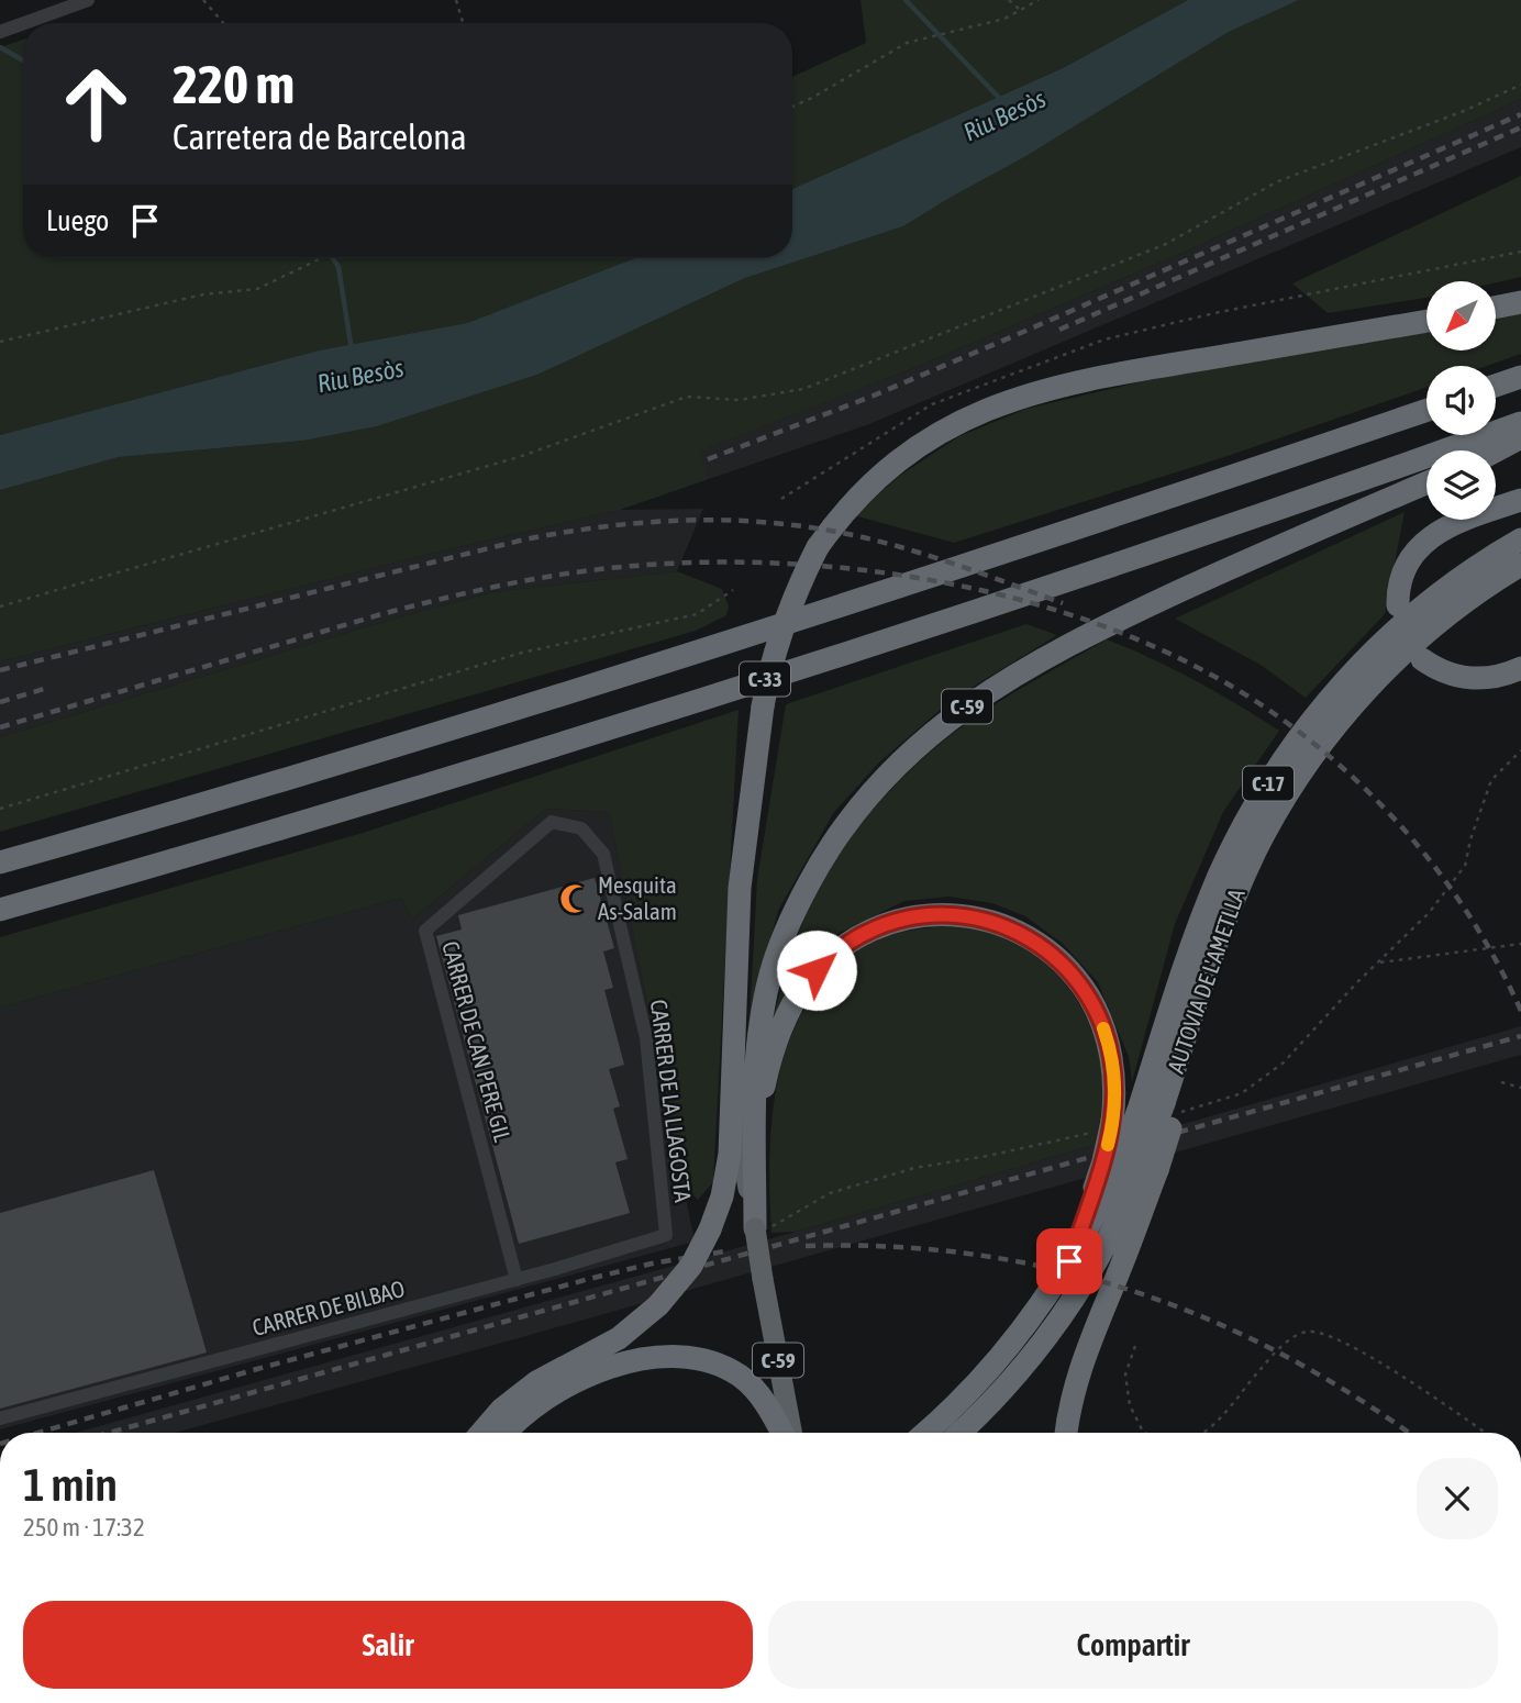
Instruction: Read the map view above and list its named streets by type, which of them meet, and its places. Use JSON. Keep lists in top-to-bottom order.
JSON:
{
  "streets": {
    "highway": [
      "C-33",
      "C-59",
      "C-17",
      "AUTOVIA DE L'AMETLLA"
    ],
    "street": ["CARRER DE CAN PERE GIL", "CARRER DE LA LLAGOSTA", "CARRER DE BILBAO"]
  },
  "crossings": [
    ["C-59", "C-17"],
    ["CARRER DE CAN PERE GIL", "CARRER DE LA LLAGOSTA"],
    ["CARRER DE CAN PERE GIL", "CARRER DE BILBAO"],
    ["CARRER DE LA LLAGOSTA", "CARRER DE BILBAO"]
  ],
  "water": ["Riu Besòs"],
  "places": {
    "mosque": ["Mesquita As-Salam"]
  },
  "north": "bottom left",
  "page": {
    "turn": ["220 m", "Carretera de Barcelona"],
    "then": "Luego",
    "heading": ["1 min", "250 m · 17:32"],
    "buttons": ["Salir", "Compartir"]
  }
}
